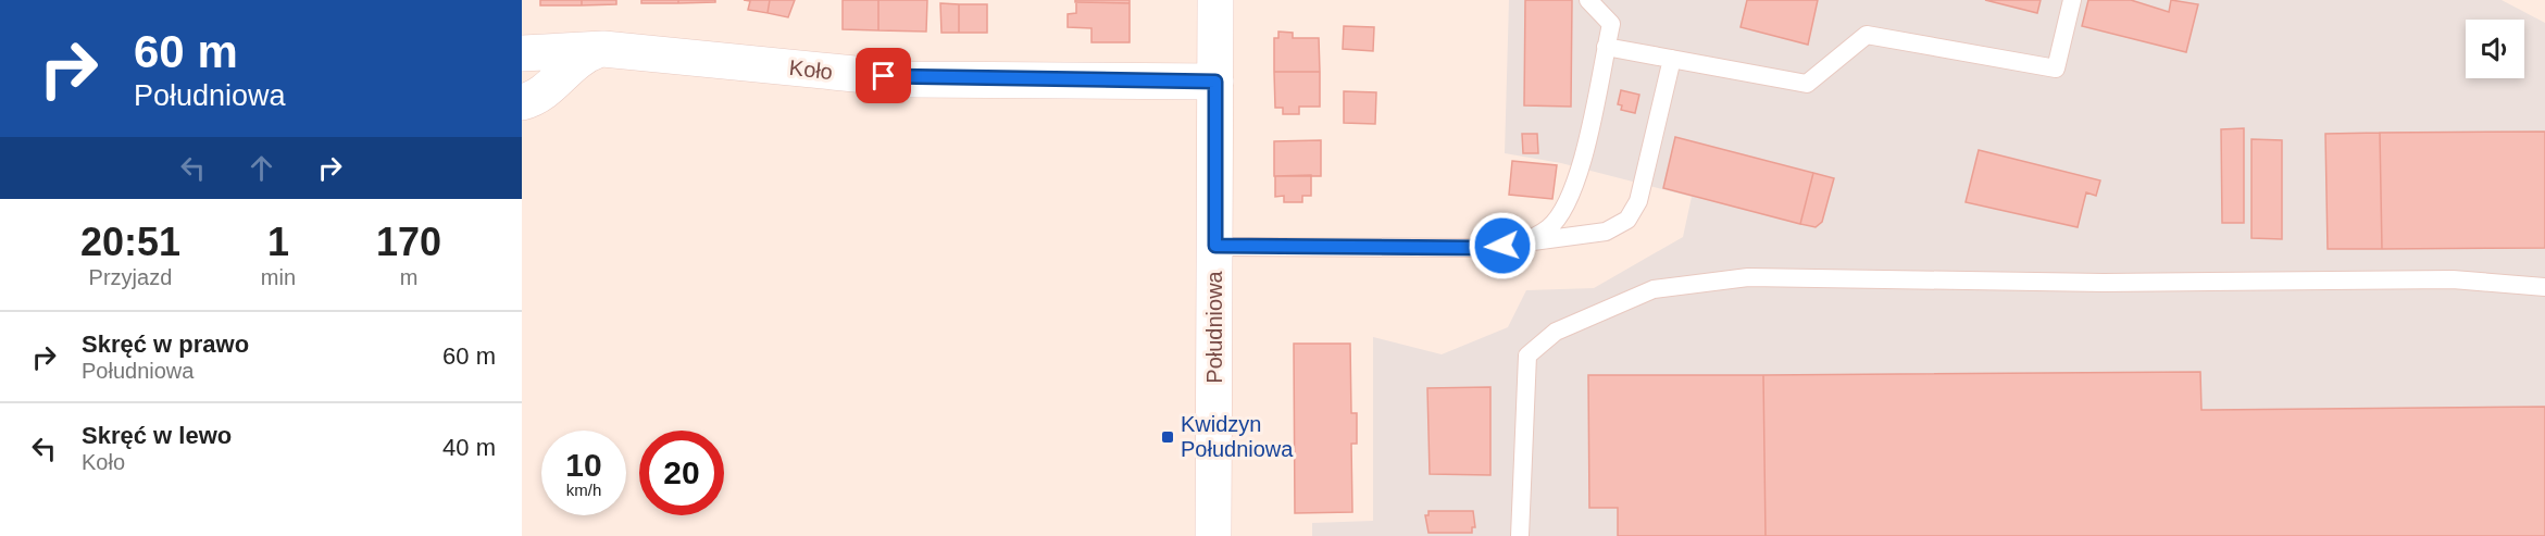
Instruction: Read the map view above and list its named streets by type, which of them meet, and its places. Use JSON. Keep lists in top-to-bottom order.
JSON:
{
  "streets": {
    "street": ["Koło", "Południowa"]
  },
  "crossings": [
    ["Koło", "Południowa"]
  ],
  "places": {
    "transit": ["Kwidzyn Południowa"]
  },
  "page": {
    "turn": ["60 m", "Południowa"],
    "eta": [
      "20:51",
      "Przyjazd",
      "1",
      "min",
      "170",
      "m"
    ],
    "list": [
      {
        "name": "Skręć w prawo",
        "note": "Południowa",
        "value": "60 m"
      },
      {
        "name": "Skręć w lewo",
        "note": "Koło",
        "value": "40 m"
      }
    ],
    "speed": "10 km/h",
    "limit": "20"
  }
}
